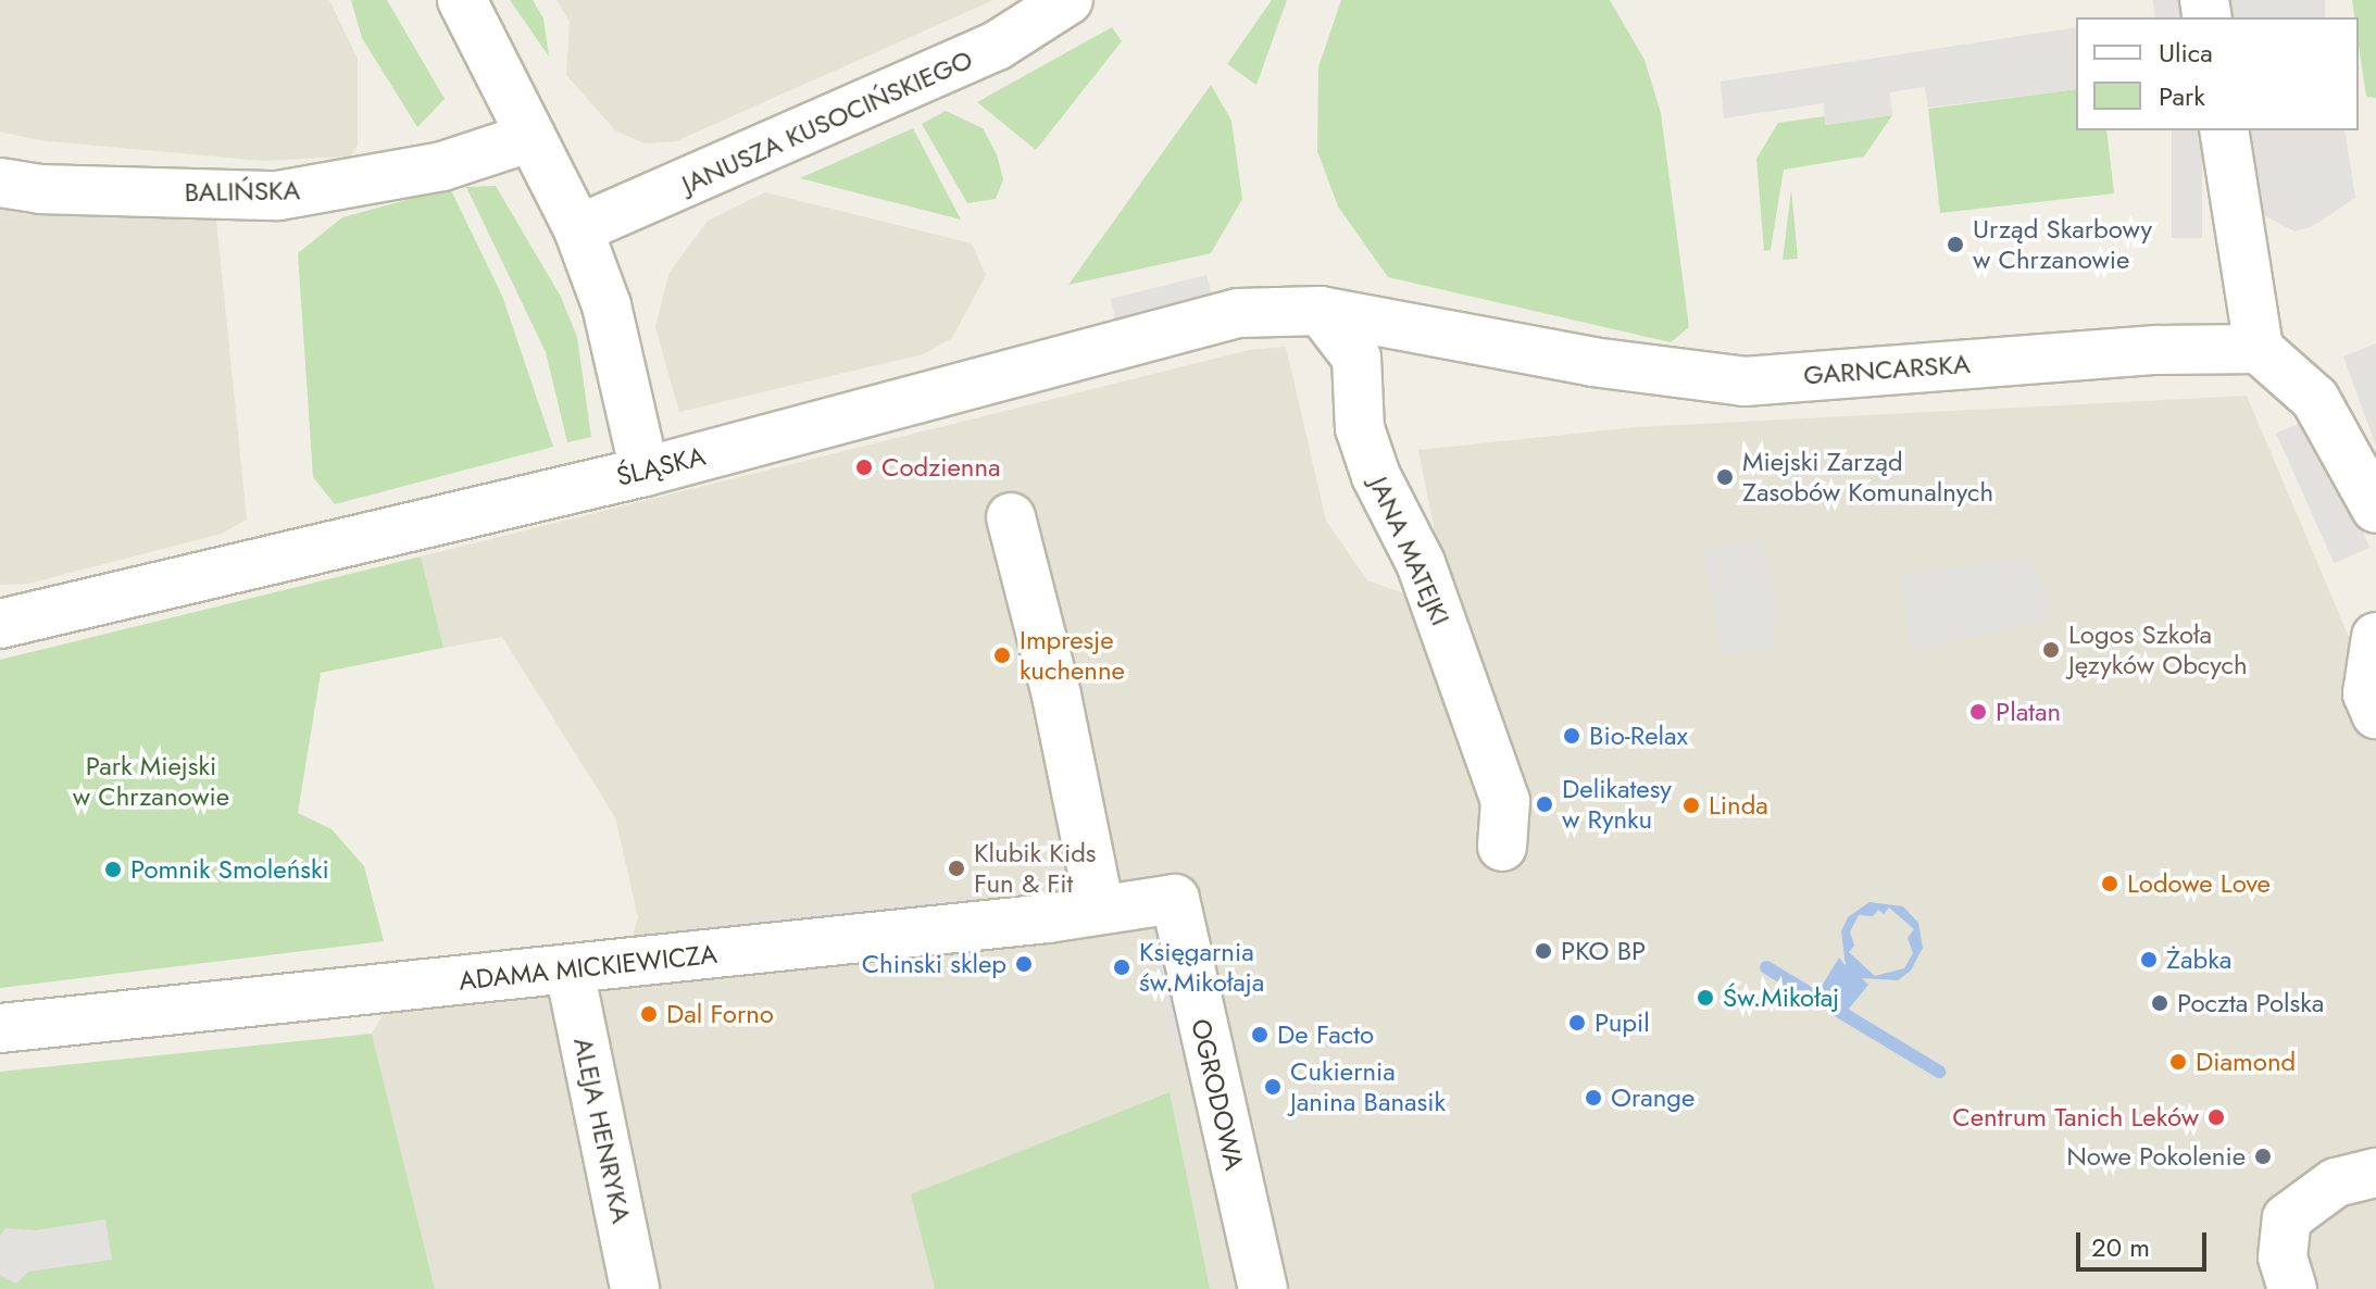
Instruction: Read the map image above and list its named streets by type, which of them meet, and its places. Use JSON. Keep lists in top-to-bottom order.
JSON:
{
  "streets": {
    "street": [
      "JANUSZA KUSOCIŃSKIEGO",
      "BALIŃSKA",
      "GARNCARSKA",
      "ŚLĄSKA",
      "JANA MATEJKI",
      "ADAMA MICKIEWICZA",
      "OGRODOWA",
      "ALEJA HENRYKA"
    ]
  },
  "crossings": [
    ["GARNCARSKA", "ŚLĄSKA"],
    ["GARNCARSKA", "JANA MATEJKI"],
    ["ŚLĄSKA", "JANA MATEJKI"],
    ["ADAMA MICKIEWICZA", "OGRODOWA"],
    ["ADAMA MICKIEWICZA", "ALEJA HENRYKA"]
  ],
  "parks": ["Park Miejski w Chrzanowie"],
  "places": [
    "Urząd Skarbowy w Chrzanowie",
    "Codzienna",
    "Miejski Zarząd Zasobów Komunalnych",
    "Logos Szkoła Języków Obcych",
    "Impresje kuchenne",
    "Platan",
    "Bio-Relax",
    "Delikatesy w Rynku",
    "Linda",
    "Klubik Kids Fun & Fit",
    "Pomnik Smoleński",
    "Lodowe Love",
    "PKO BP",
    "Żabka",
    "Chinski sklep",
    "Księgarnia św.Mikołaja",
    "Św.Mikołaj",
    "Poczta Polska",
    "Dal Forno",
    "Pupil",
    "De Facto",
    "Diamond",
    "Cukiernia Janina Banasik",
    "Orange",
    "Centrum Tanich Leków",
    "Nowe Pokolenie"
  ],
  "legend": ["Ulica", "Park"],
  "scale_bar": "20 m"
}
